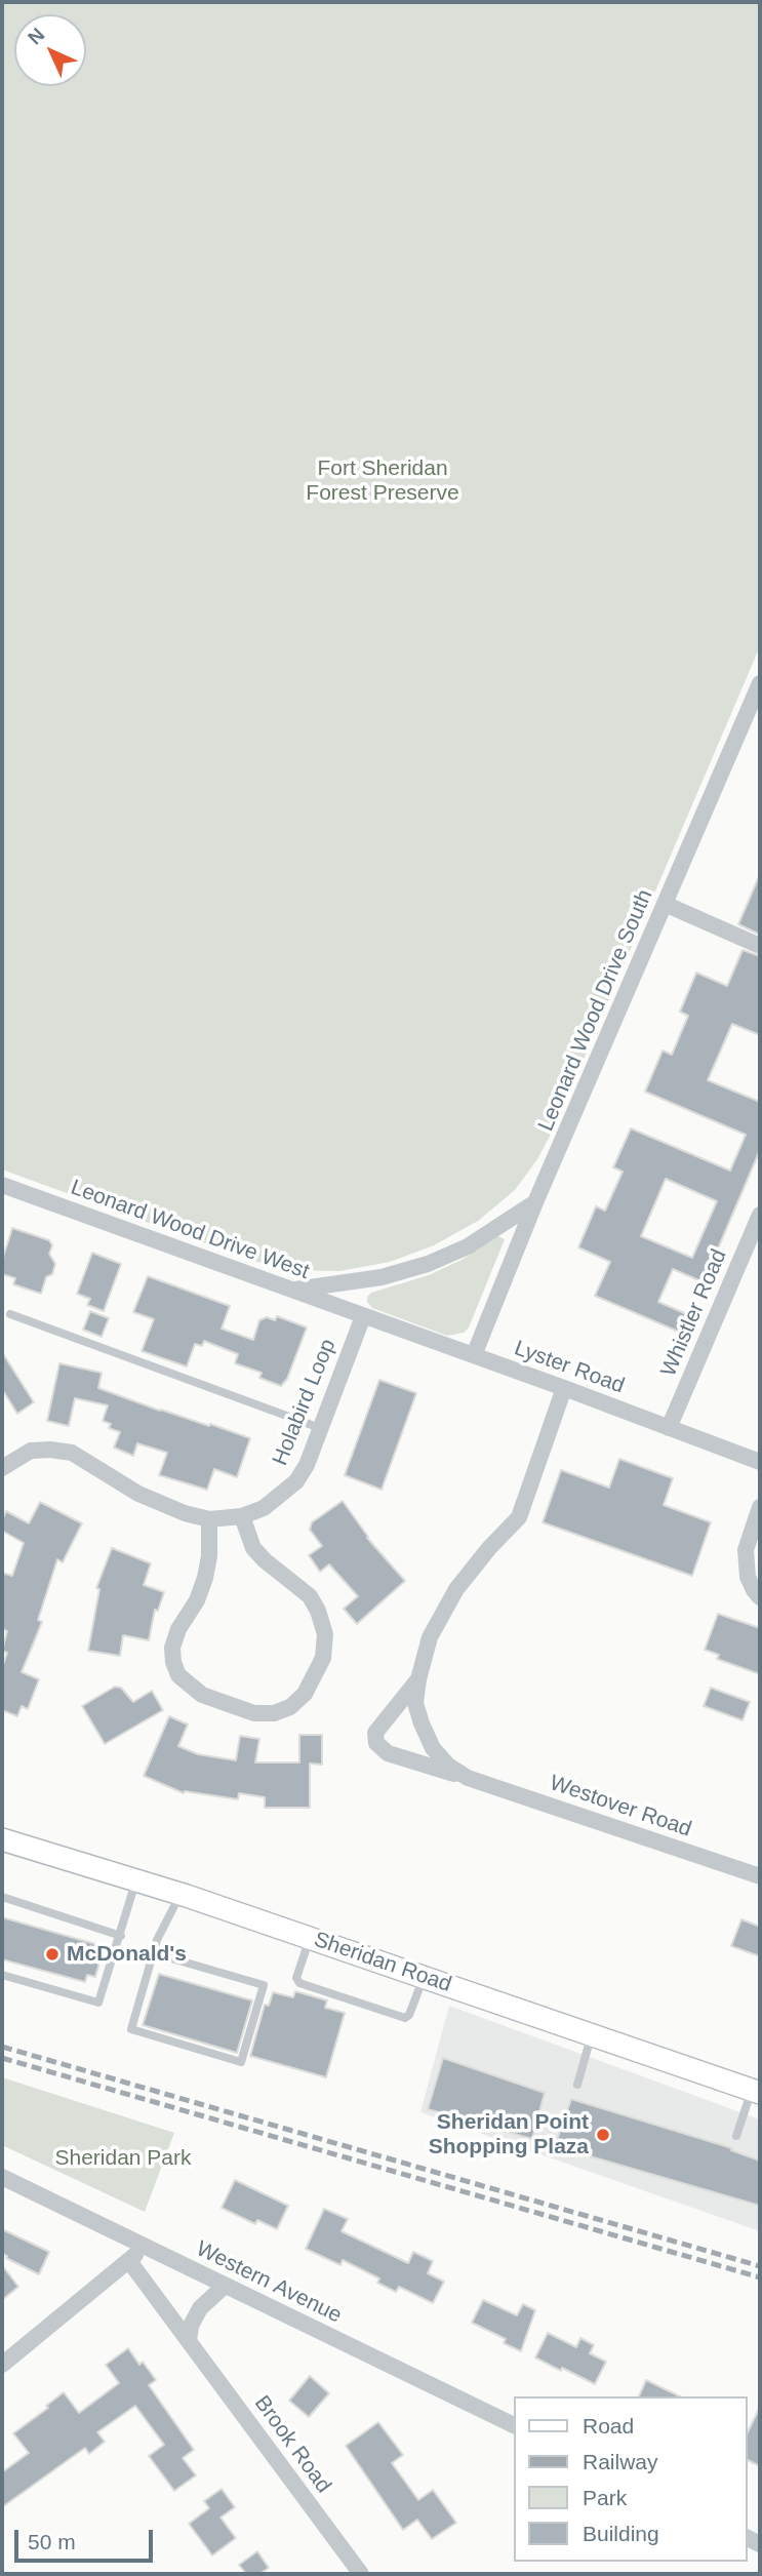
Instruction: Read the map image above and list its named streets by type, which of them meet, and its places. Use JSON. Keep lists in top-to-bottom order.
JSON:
{
  "streets": {
    "main road": ["Sheridan Road"],
    "street": [
      "Leonard Wood Drive South",
      "Leonard Wood Drive West",
      "Whistler Road",
      "Lyster Road",
      "Holabird Loop",
      "Westover Road",
      "Western Avenue",
      "Brook Road"
    ]
  },
  "crossings": [
    ["Leonard Wood Drive South", "Lyster Road"],
    ["Leonard Wood Drive West", "Lyster Road"],
    ["Leonard Wood Drive West", "Holabird Loop"],
    ["Whistler Road", "Lyster Road"],
    ["Lyster Road", "Holabird Loop"],
    ["Lyster Road", "Westover Road"]
  ],
  "parks": ["Fort Sheridan Forest Preserve", "Sheridan Park"],
  "places": ["McDonald's", "Sheridan Point Shopping Plaza"],
  "legend": [
    "Road",
    "Railway",
    "Park",
    "Building"
  ],
  "scale_bar": "50 m",
  "north": "top left"
}
